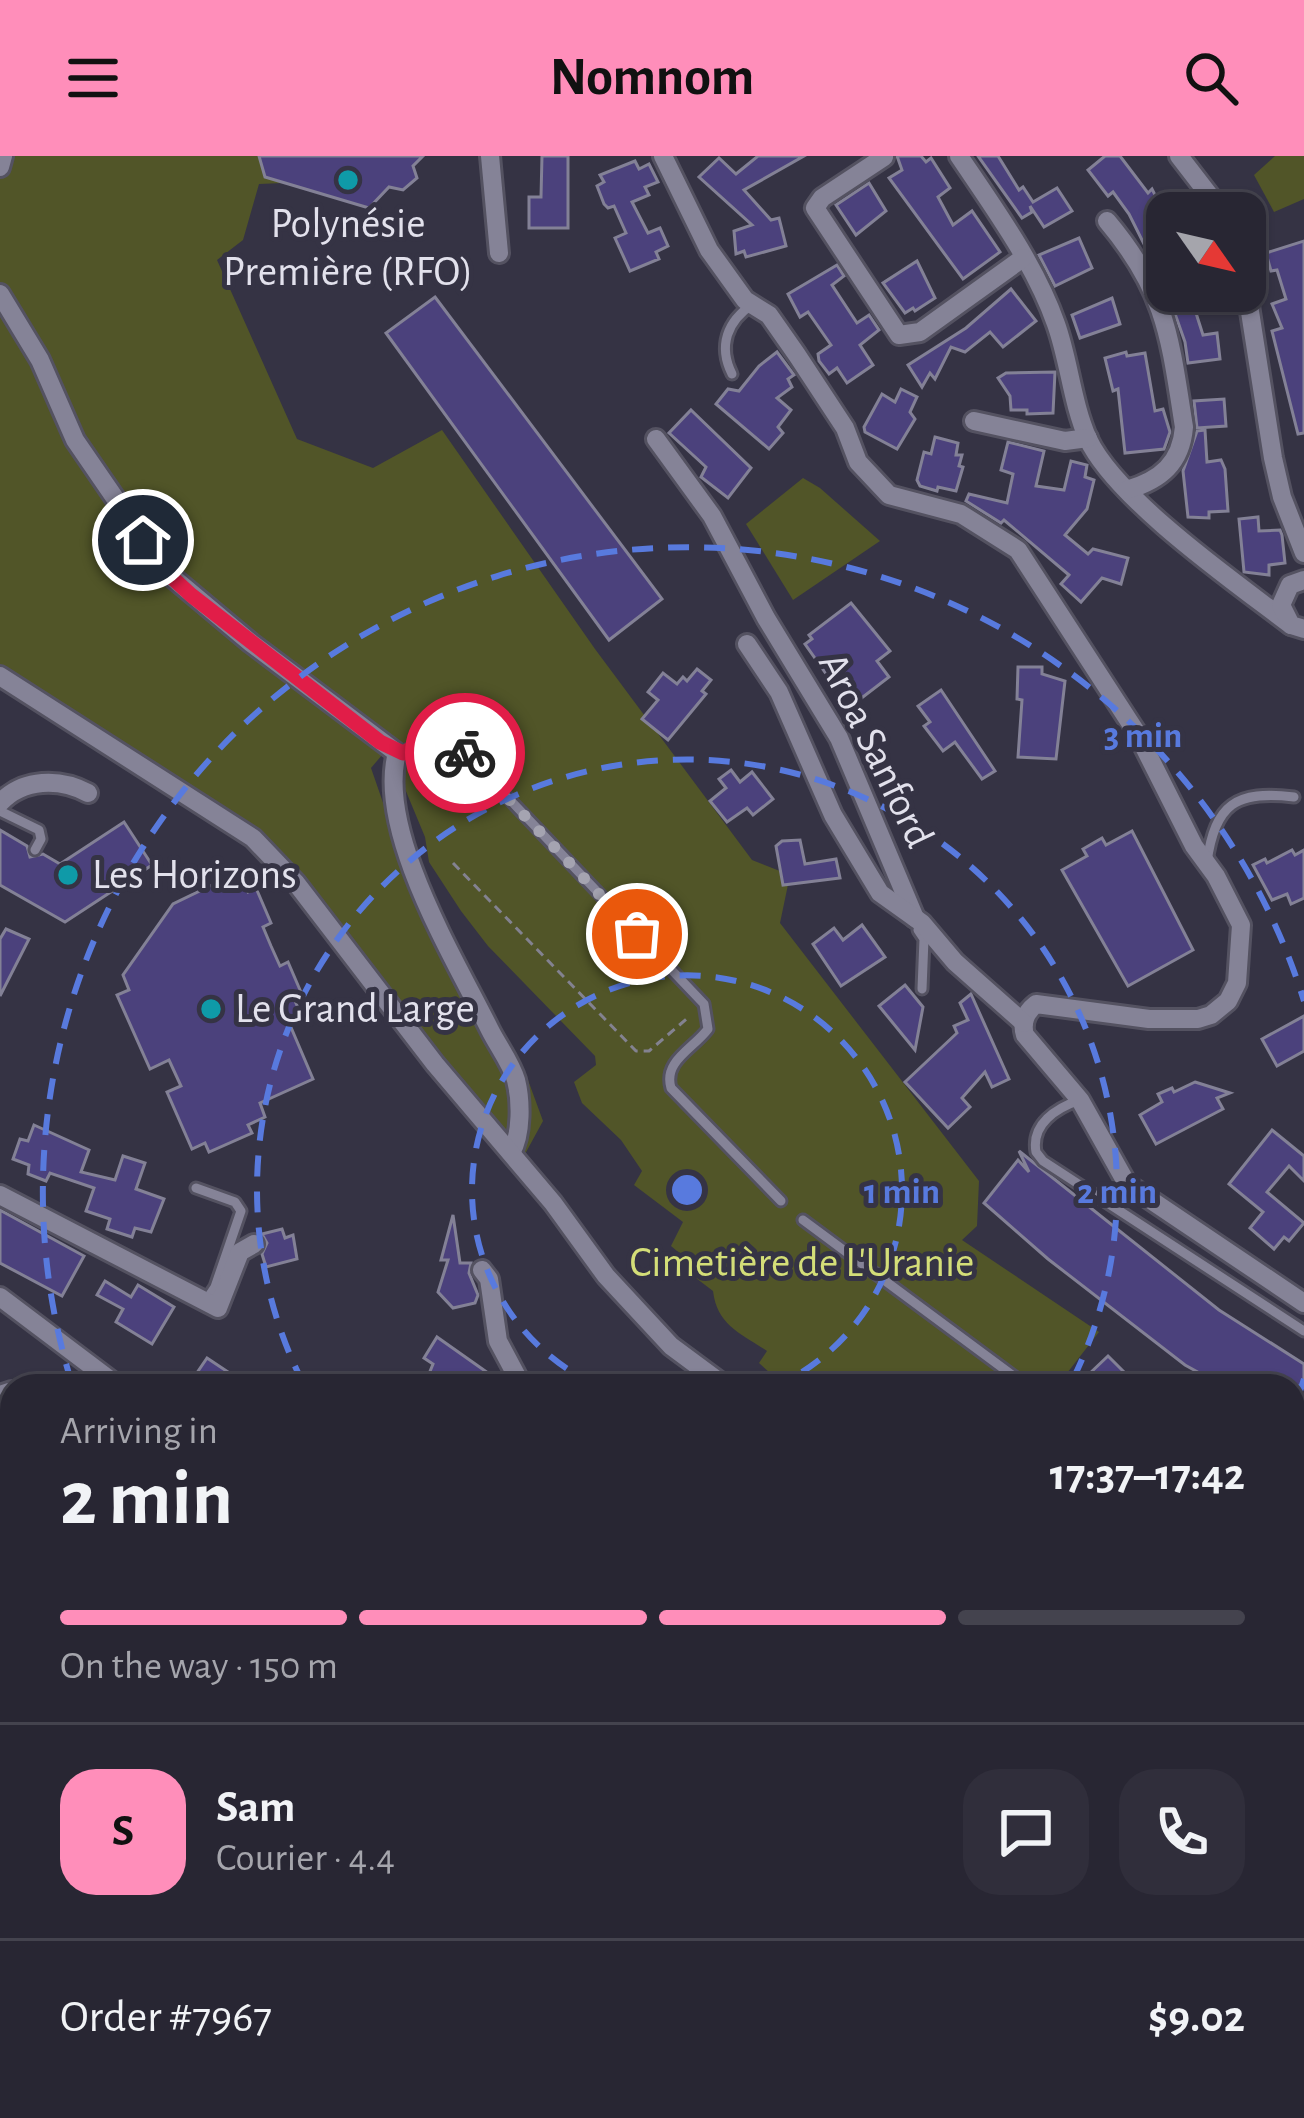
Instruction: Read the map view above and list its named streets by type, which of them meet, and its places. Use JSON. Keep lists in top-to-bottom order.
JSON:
{
  "streets": {
    "street": ["Aroa Sanford"]
  },
  "parks": ["Cimetière de L'Uranie"],
  "places": ["Polynésie Première (RFO)", "Les Horizons", "Le Grand Large"],
  "north": "bottom right",
  "page": {
    "header": "Nomnom",
    "heading": ["2 min", "Arriving in", "17:37–17:42"],
    "panel": [
      "Sam",
      "Courier · 4.4",
      "Order #7967",
      "$9.02"
    ],
    "bar": "On the way · 150 m",
    "round": "S"
  },
  "rings": ["3 min", "1 min", "2 min"]
}
